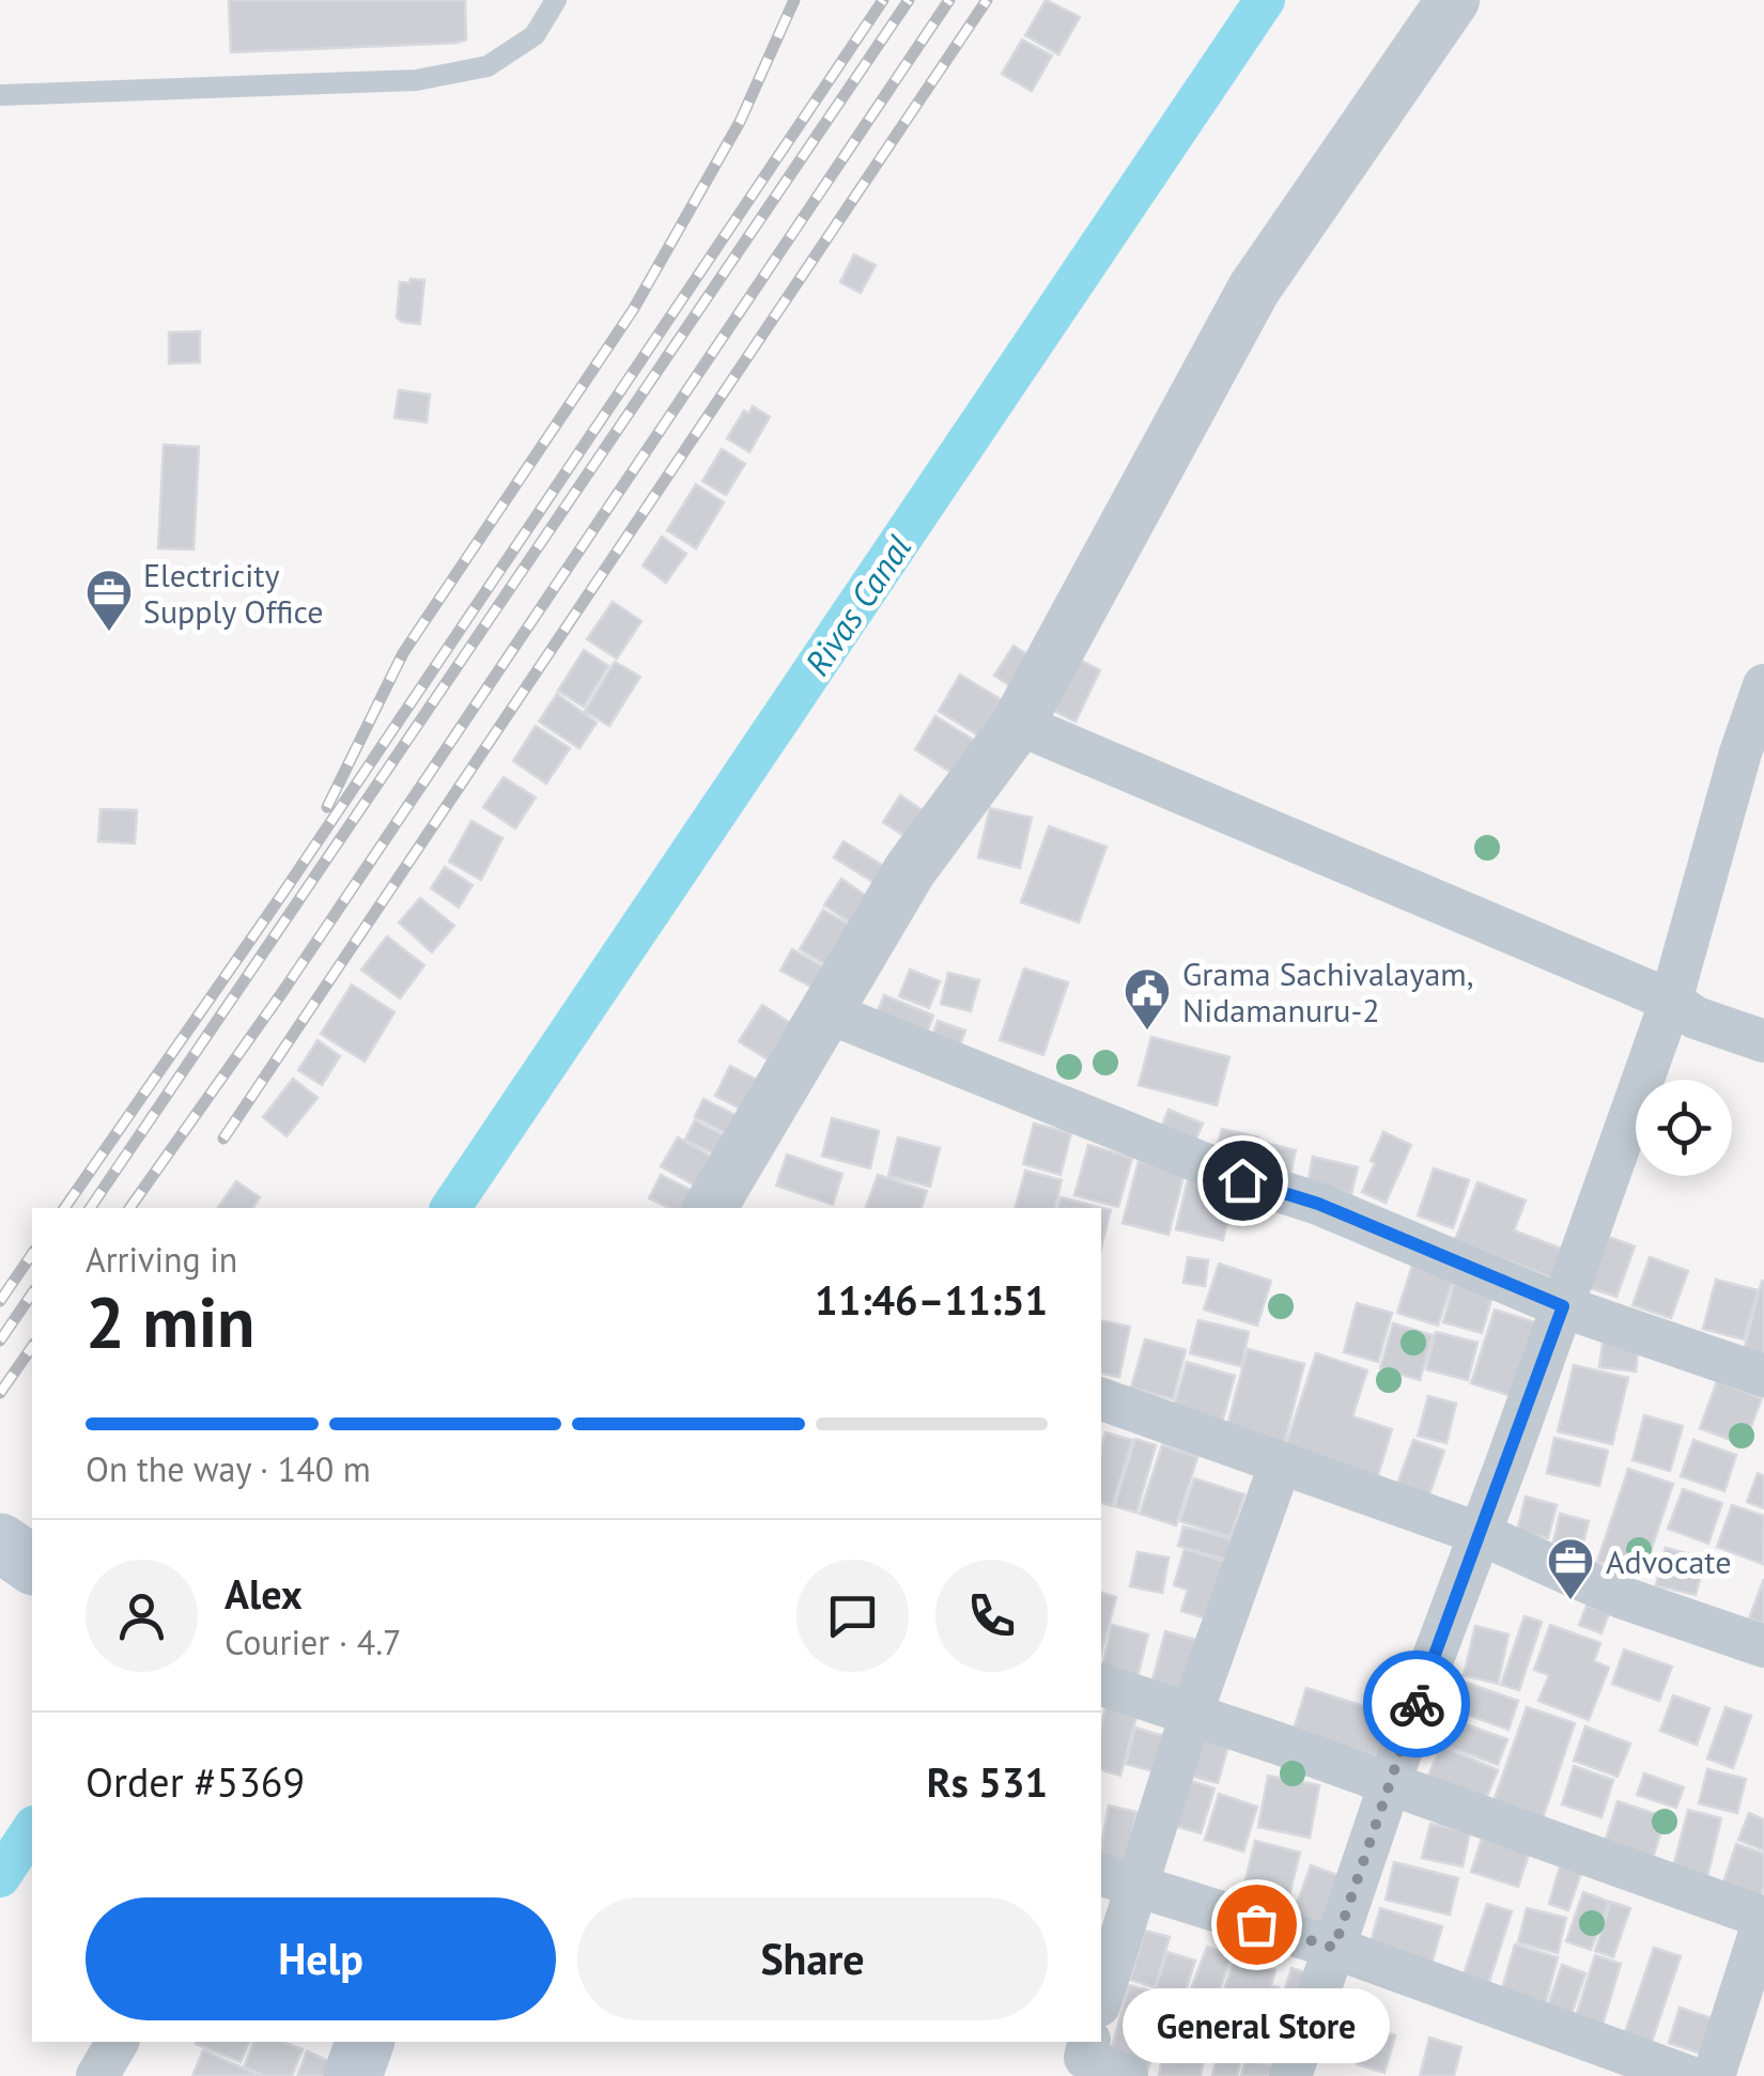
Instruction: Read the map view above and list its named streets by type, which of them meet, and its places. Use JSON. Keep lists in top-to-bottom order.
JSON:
{
  "water": ["Rivas Canal"],
  "places": {
    "office": ["Electricity Supply Office", "Advocate"],
    "public building": ["Grama Sachivalayam, Nidamanuru-2"],
    "other": ["General Store"]
  },
  "page": {
    "heading": ["2 min", "Arriving in", "11:46–11:51"],
    "panel": [
      "Alex",
      "Courier · 4.7",
      "Order #5369",
      "Rs 531"
    ],
    "bar": "On the way · 140 m",
    "buttons": ["Help", "Share"],
    "bubble": "General Store"
  }
}
